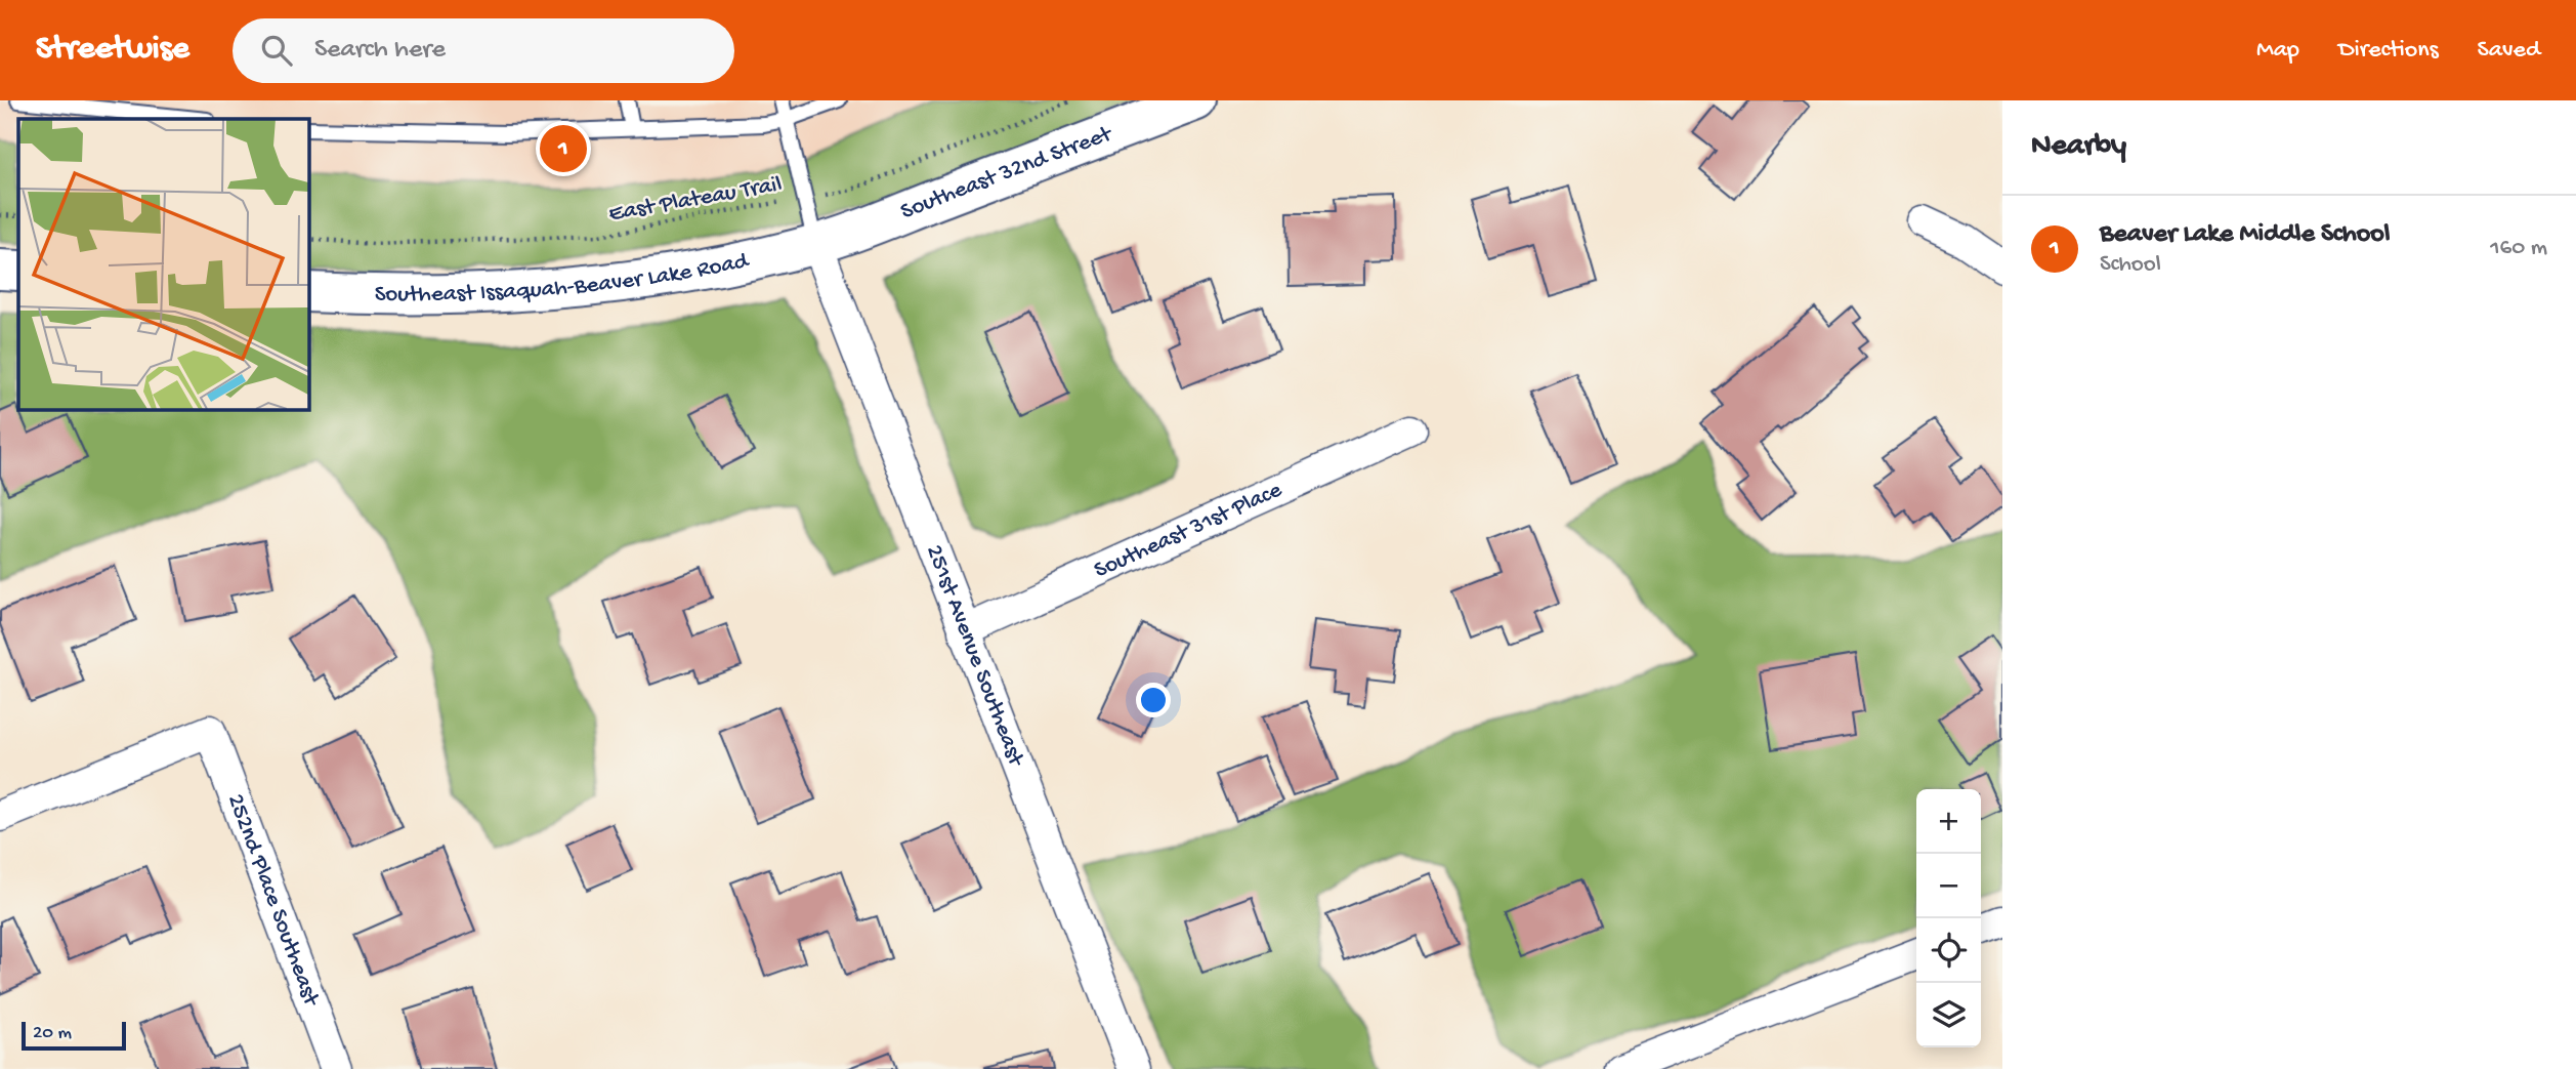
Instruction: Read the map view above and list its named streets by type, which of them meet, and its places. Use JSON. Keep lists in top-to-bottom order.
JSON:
{
  "streets": {
    "street": [
      "Southeast 32nd Street",
      "Southeast Issaquah-Beaver Lake Road",
      "Southeast 31st Place",
      "251st Avenue Southeast",
      "252nd Place Southeast"
    ],
    "path": ["East Plateau Trail"]
  },
  "crossings": [
    ["Southeast 32nd Street", "Southeast Issaquah-Beaver Lake Road"],
    ["Southeast 32nd Street", "251st Avenue Southeast"],
    ["Southeast Issaquah-Beaver Lake Road", "251st Avenue Southeast"],
    ["Southeast 31st Place", "251st Avenue Southeast"]
  ],
  "scale_bar": "20 m",
  "page": {
    "header": "Streetwise",
    "search": "Search here",
    "nav": ["Map", "Directions", "Saved"],
    "heading": "Nearby",
    "pins": "1",
    "list": [
      {
        "mark": "1",
        "name": "Beaver Lake Middle School",
        "note": "School",
        "value": "160 m"
      }
    ],
    "map_buttons": ["+", "−"],
    "scale": "20 m"
  }
}
